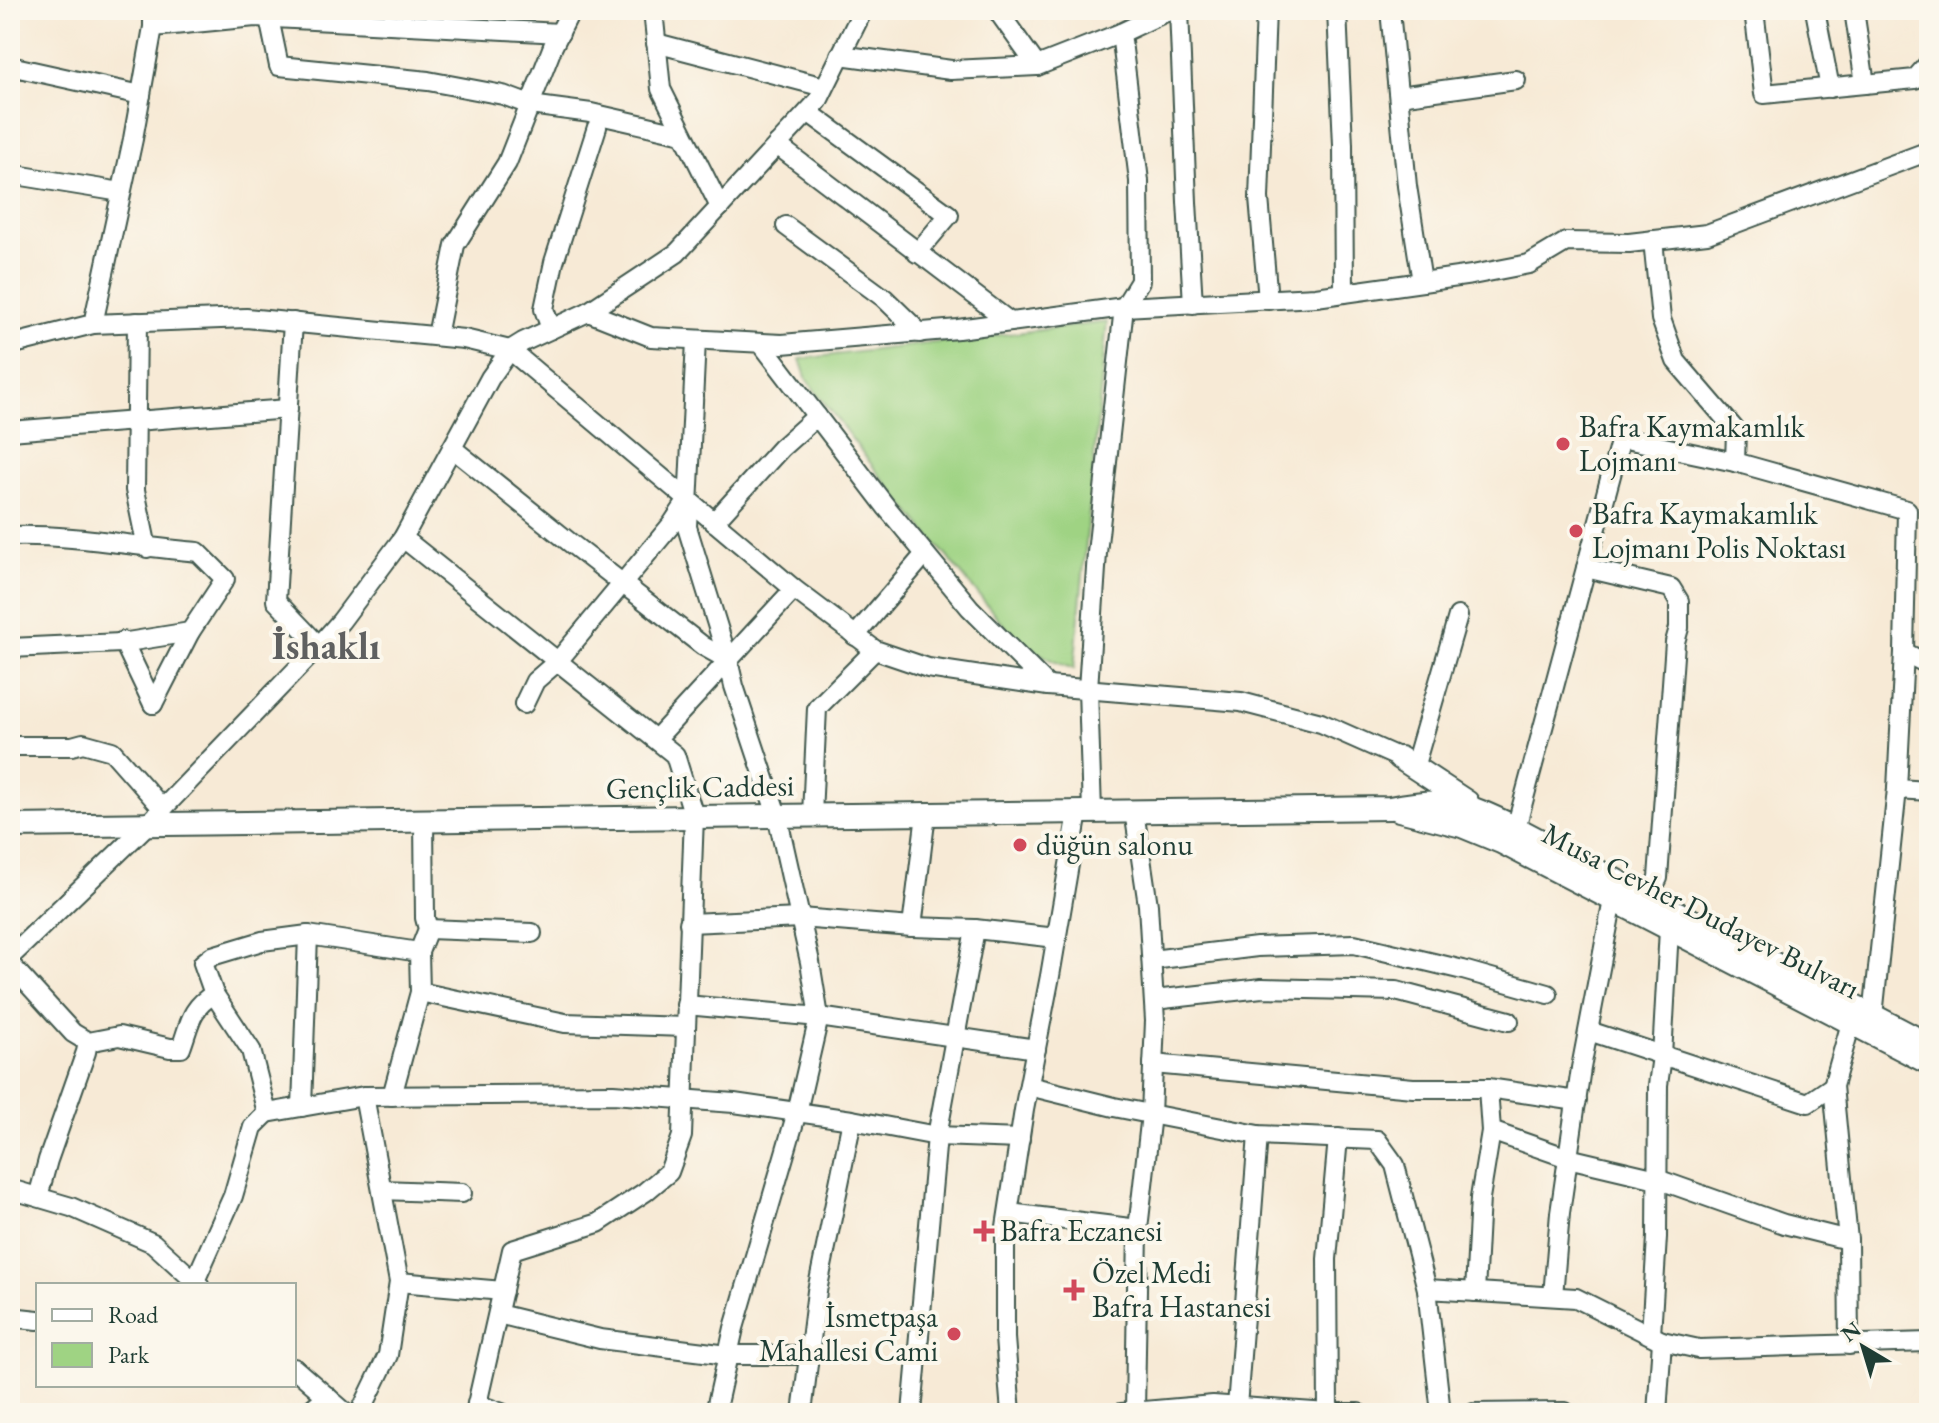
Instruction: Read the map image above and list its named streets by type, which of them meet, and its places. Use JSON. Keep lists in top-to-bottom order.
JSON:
{
  "streets": {
    "main road": ["Gençlik Caddesi", "Musa Cevher Dudayev Bulvarı"]
  },
  "crossings": [
    ["Gençlik Caddesi", "Musa Cevher Dudayev Bulvarı"]
  ],
  "districts": ["İshaklı"],
  "places": {
    "other": [
      "Bafra Kaymakamlık Lojmanı",
      "Bafra Kaymakamlık Lojmanı Polis Noktası",
      "düğün salonu",
      "İsmetpaşa Mahallesi Cami"
    ],
    "health": ["Bafra Eczanesi", "Özel Medi Bafra Hastanesi"]
  },
  "legend": ["Road", "Park"],
  "north": "top left"
}
